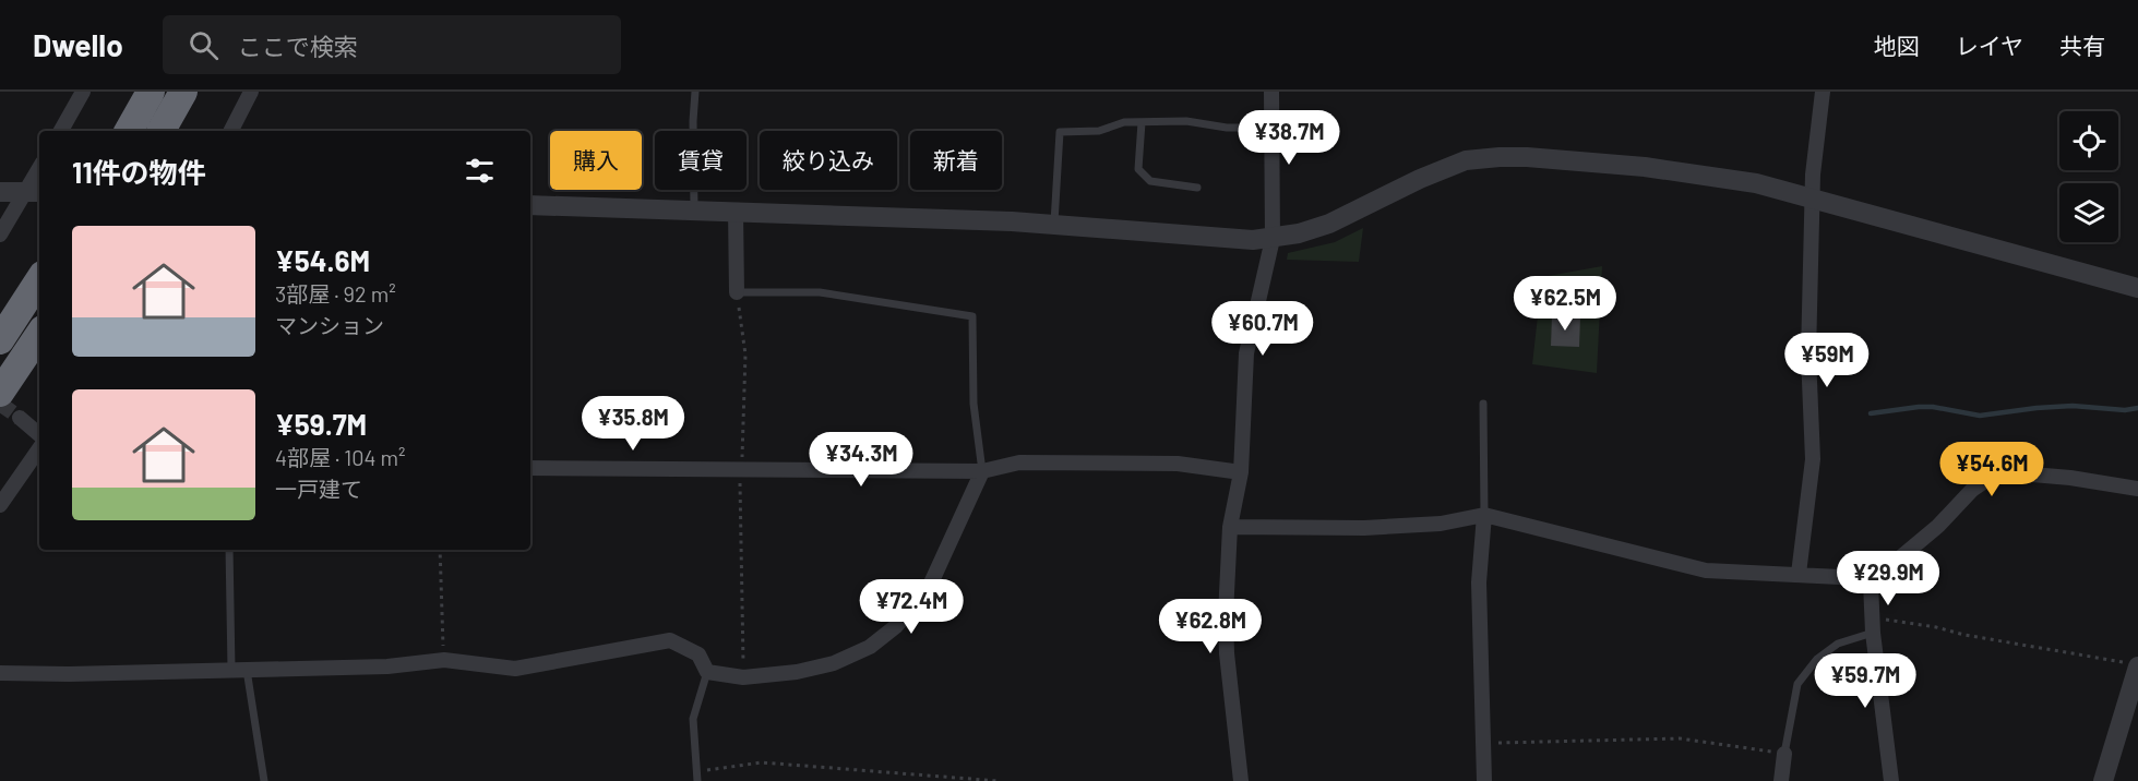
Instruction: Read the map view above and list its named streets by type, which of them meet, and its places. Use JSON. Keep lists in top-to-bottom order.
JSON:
{
  "page": {
    "header": "Dwello",
    "search": "ここで検索",
    "nav": ["地図", "レイヤ", "共有"],
    "price": [
      "¥38.7M",
      "¥62.5M",
      "¥60.7M",
      "¥59M",
      "¥35.8M",
      "¥34.3M",
      "¥54.6M",
      "¥29.9M",
      "¥72.4M",
      "¥62.8M",
      "¥59.7M"
    ],
    "chip": [
      "購入",
      "賃貸",
      "絞り込み",
      "新着"
    ],
    "heading": "11件の物件",
    "list": [
      {
        "name": "¥54.6M",
        "note": "3部屋 · 92 m² · マンション"
      },
      {
        "name": "¥59.7M",
        "note": "4部屋 · 104 m² · 一戸建て"
      }
    ]
  }
}
